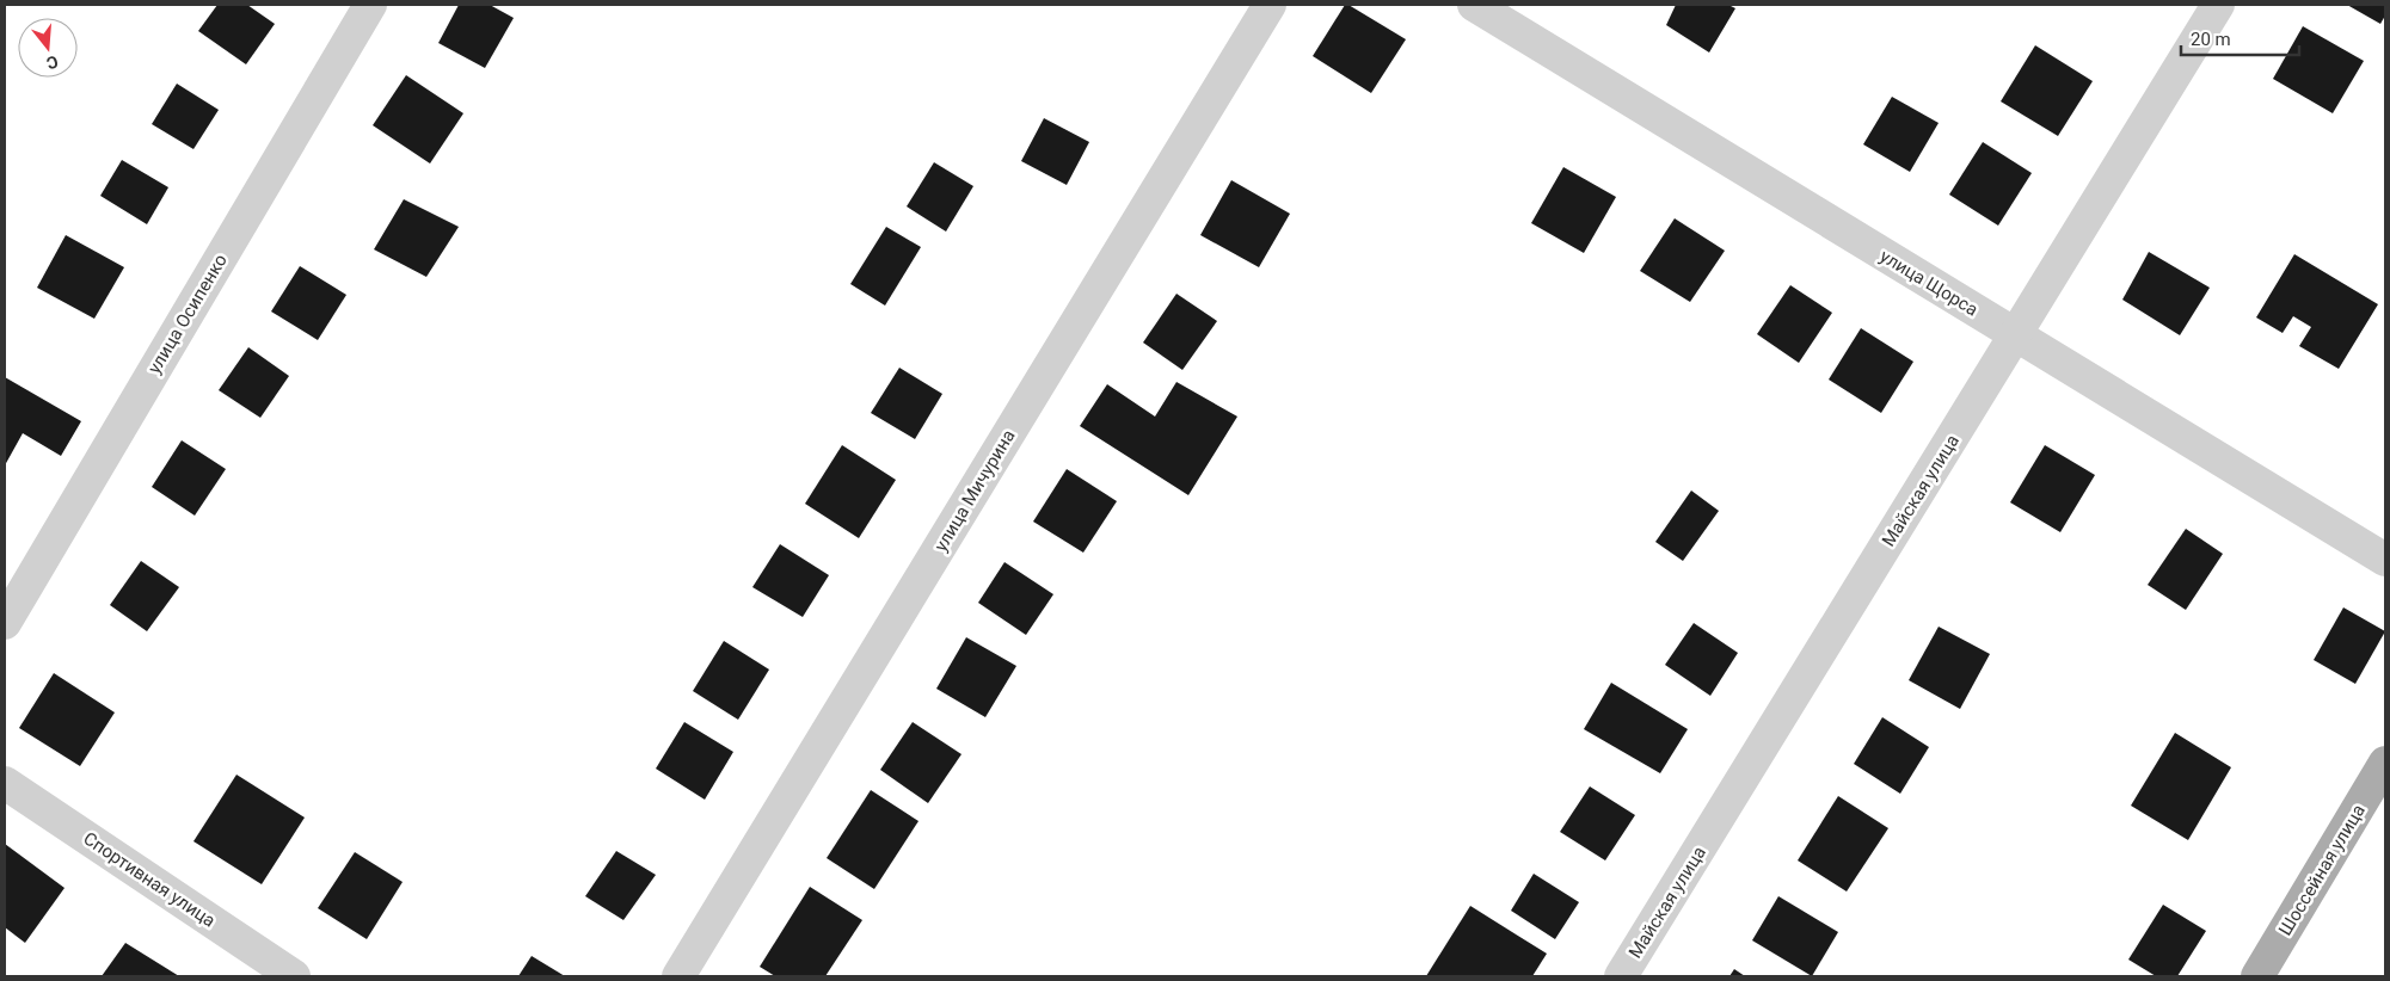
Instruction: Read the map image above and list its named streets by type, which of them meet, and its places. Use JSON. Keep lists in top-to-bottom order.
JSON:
{
  "streets": {
    "main road": ["Шоссейная улица"],
    "street": [
      "улица Щорса",
      "улица Осипенко",
      "улица Мичурина",
      "Майская улица",
      "Спортивная улица"
    ]
  },
  "crossings": [
    ["улица Щорса", "Майская улица"]
  ],
  "scale_bar": "20 m",
  "north": "bottom"
}
